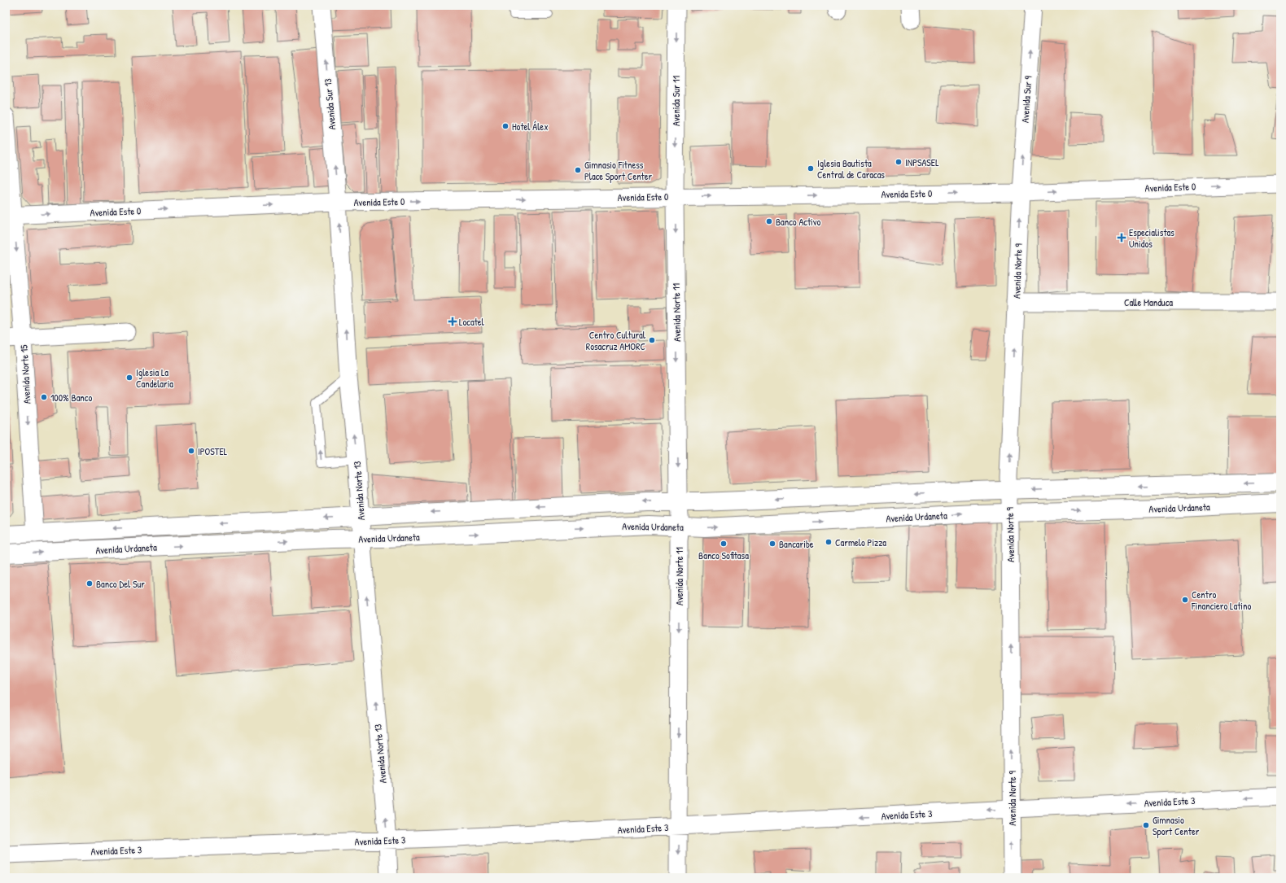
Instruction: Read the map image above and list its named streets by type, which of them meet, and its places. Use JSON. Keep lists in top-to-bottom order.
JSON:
{
  "streets": {
    "main road": ["Avenida Urdaneta"],
    "street": [
      "Avenida Sur 9",
      "Avenida Sur 11",
      "Avenida Sur 13",
      "Avenida Este 0",
      "Avenida Norte 9",
      "Calle Manduca",
      "Avenida Norte 11",
      "Avenida Norte 15",
      "Avenida Norte 13",
      "Avenida Este 3"
    ]
  },
  "crossings": [
    ["Avenida Sur 9", "Avenida Este 0"],
    ["Avenida Sur 9", "Avenida Norte 9"],
    ["Avenida Sur 11", "Avenida Este 0"],
    ["Avenida Sur 11", "Avenida Norte 11"],
    ["Avenida Sur 13", "Avenida Este 0"],
    ["Avenida Sur 13", "Avenida Norte 13"],
    ["Avenida Este 0", "Avenida Norte 9"],
    ["Avenida Este 0", "Avenida Norte 11"],
    ["Avenida Este 0", "Avenida Norte 15"],
    ["Avenida Este 0", "Avenida Norte 13"],
    ["Avenida Norte 9", "Calle Manduca"],
    ["Avenida Norte 9", "Avenida Urdaneta"],
    ["Avenida Norte 9", "Avenida Este 3"],
    ["Avenida Norte 11", "Avenida Urdaneta"],
    ["Avenida Norte 11", "Avenida Este 3"],
    ["Avenida Norte 13", "Avenida Urdaneta"],
    ["Avenida Norte 13", "Avenida Este 3"]
  ],
  "one_way": [
    "Avenida Sur 9",
    "Avenida Sur 11",
    "Avenida Sur 13",
    "Avenida Este 0",
    "Avenida Norte 9",
    "Avenida Norte 11",
    "Avenida Norte 15",
    "Avenida Norte 13",
    "Avenida Este 3"
  ],
  "places": {
    "other": [
      "Hotel Álex",
      "INPSASEL",
      "Iglesia Bautista Central de Caracas",
      "Gimnasio Fitness Place Sport Center",
      "Banco Activo",
      "Centro Cultural Rosacruz AMORC",
      "Iglesia La Candelaria",
      "100% Banco",
      "IPOSTEL",
      "Carmelo Pizza",
      "Banco Sofitasa",
      "Bancaribe",
      "Banco Del Sur",
      "Centro Financiero Latino",
      "Gimnasio Sport Center"
    ],
    "health": ["Especialistas Unidos", "Locatel"]
  }
}
